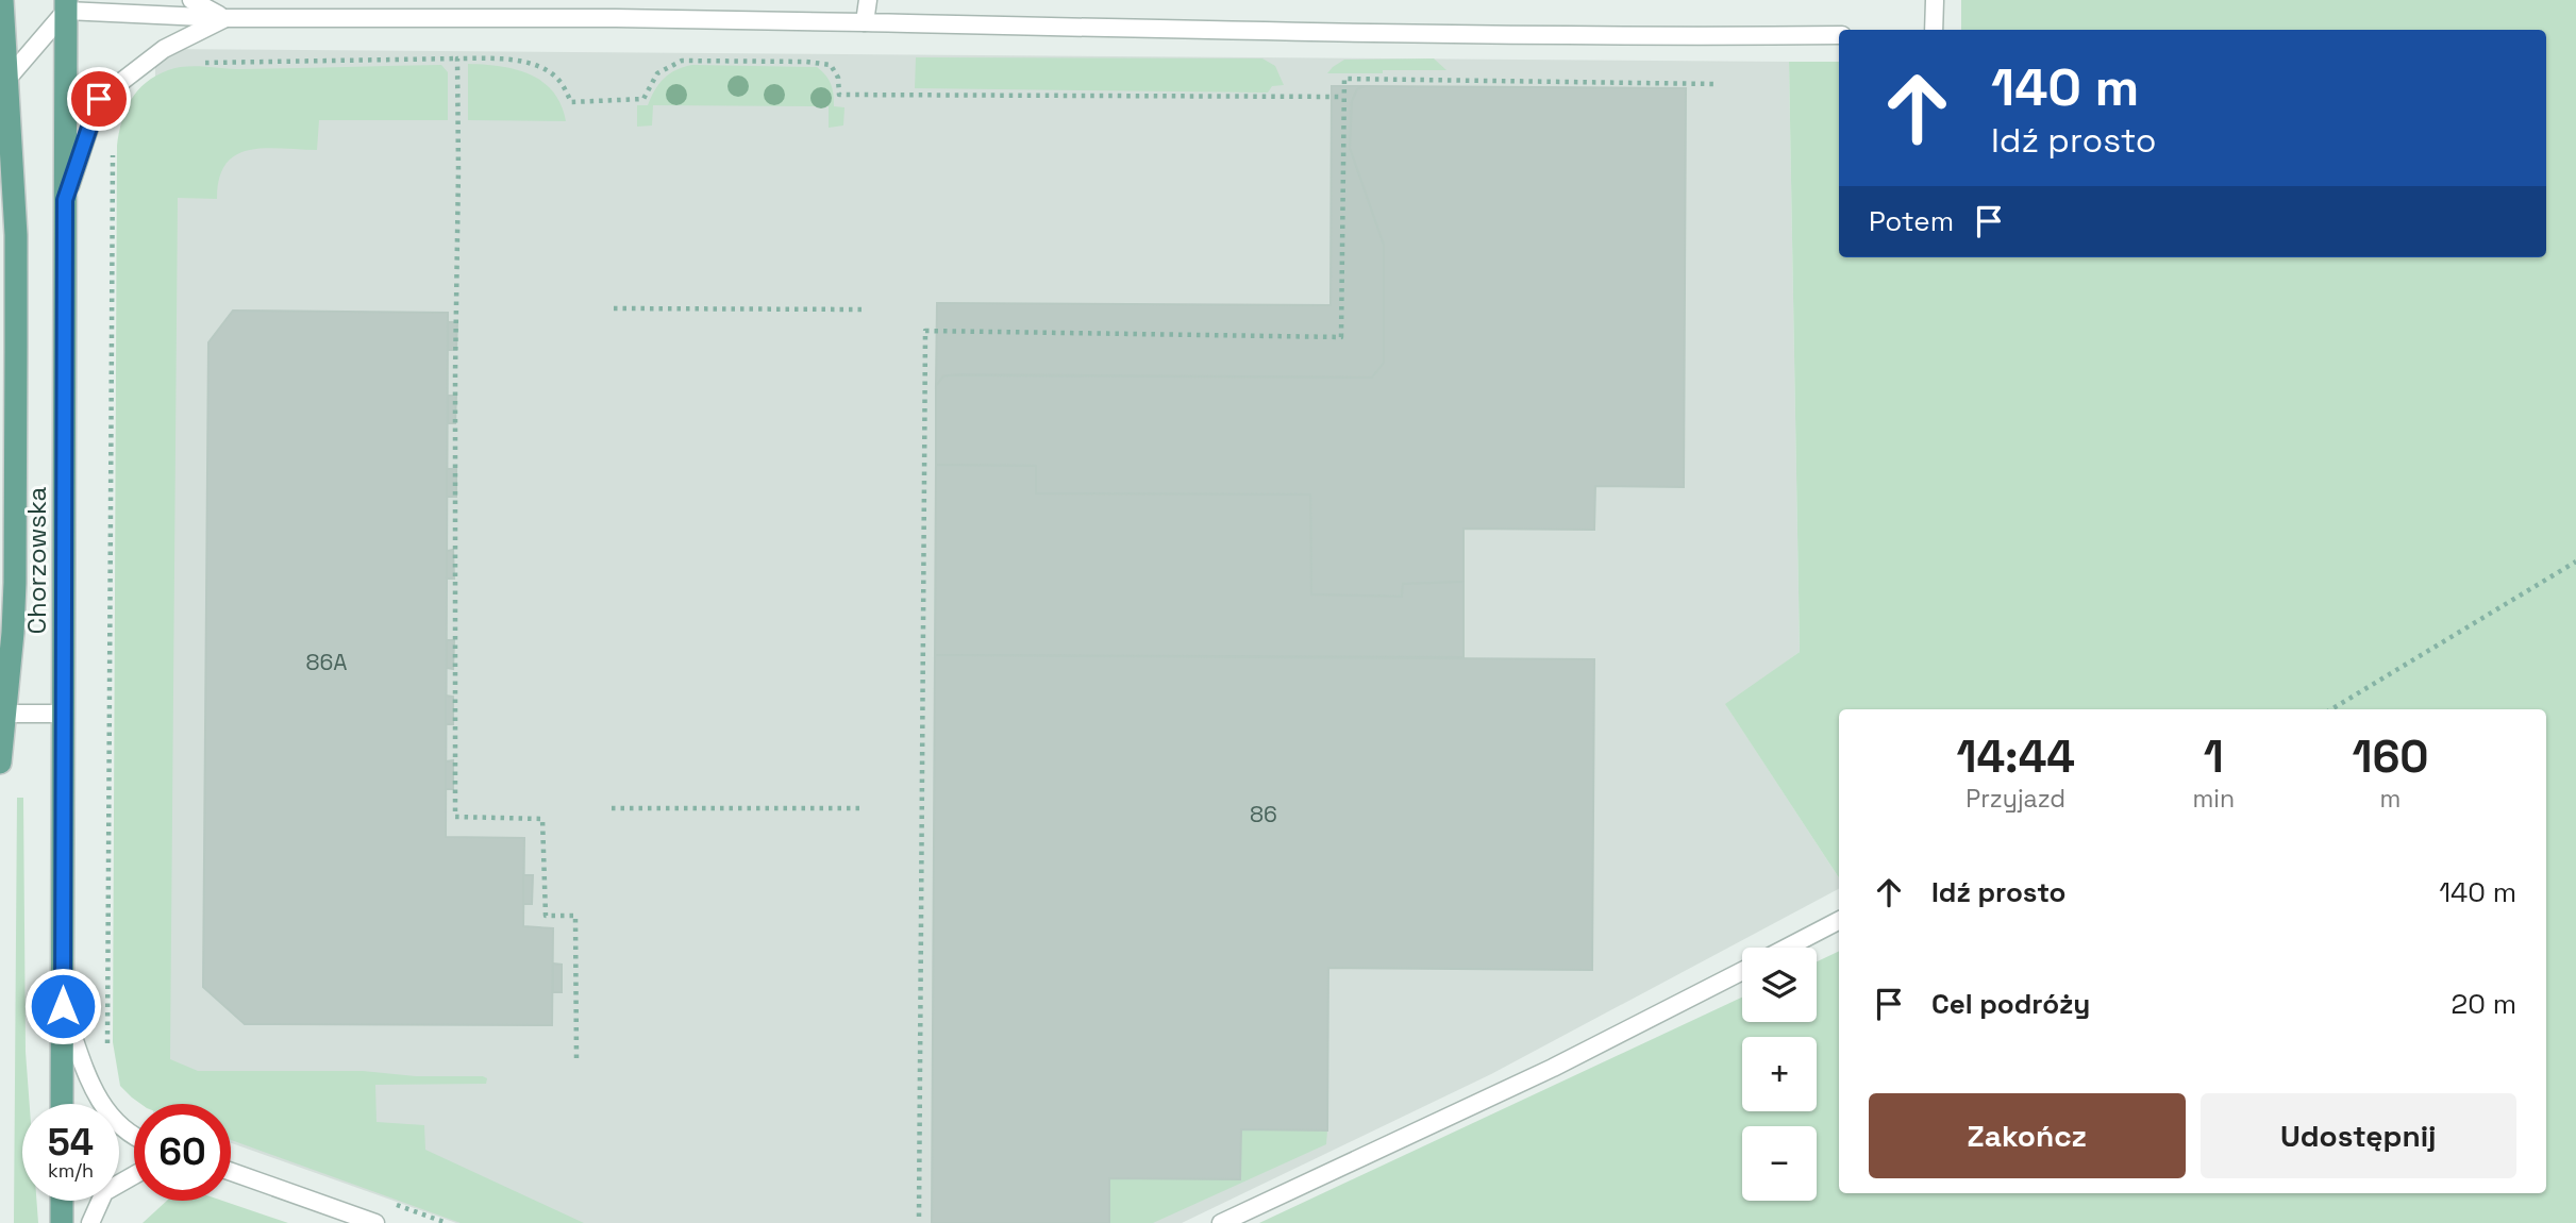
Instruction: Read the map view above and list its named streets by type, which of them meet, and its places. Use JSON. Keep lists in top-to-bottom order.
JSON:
{
  "streets": {
    "main road": ["Chorzowska"]
  },
  "house_numbers": ["86A", "86"],
  "page": {
    "turn": ["140 m", "Idź prosto"],
    "then": "Potem",
    "eta": [
      "14:44",
      "Przyjazd",
      "1",
      "min",
      "160",
      "m"
    ],
    "list": [
      {
        "name": "Idź prosto",
        "value": "140 m"
      },
      {
        "name": "Cel podróży",
        "value": "20 m"
      }
    ],
    "map_buttons": ["+", "−"],
    "buttons": ["Zakończ", "Udostępnij"],
    "speed": "54 km/h",
    "limit": "60"
  }
}
